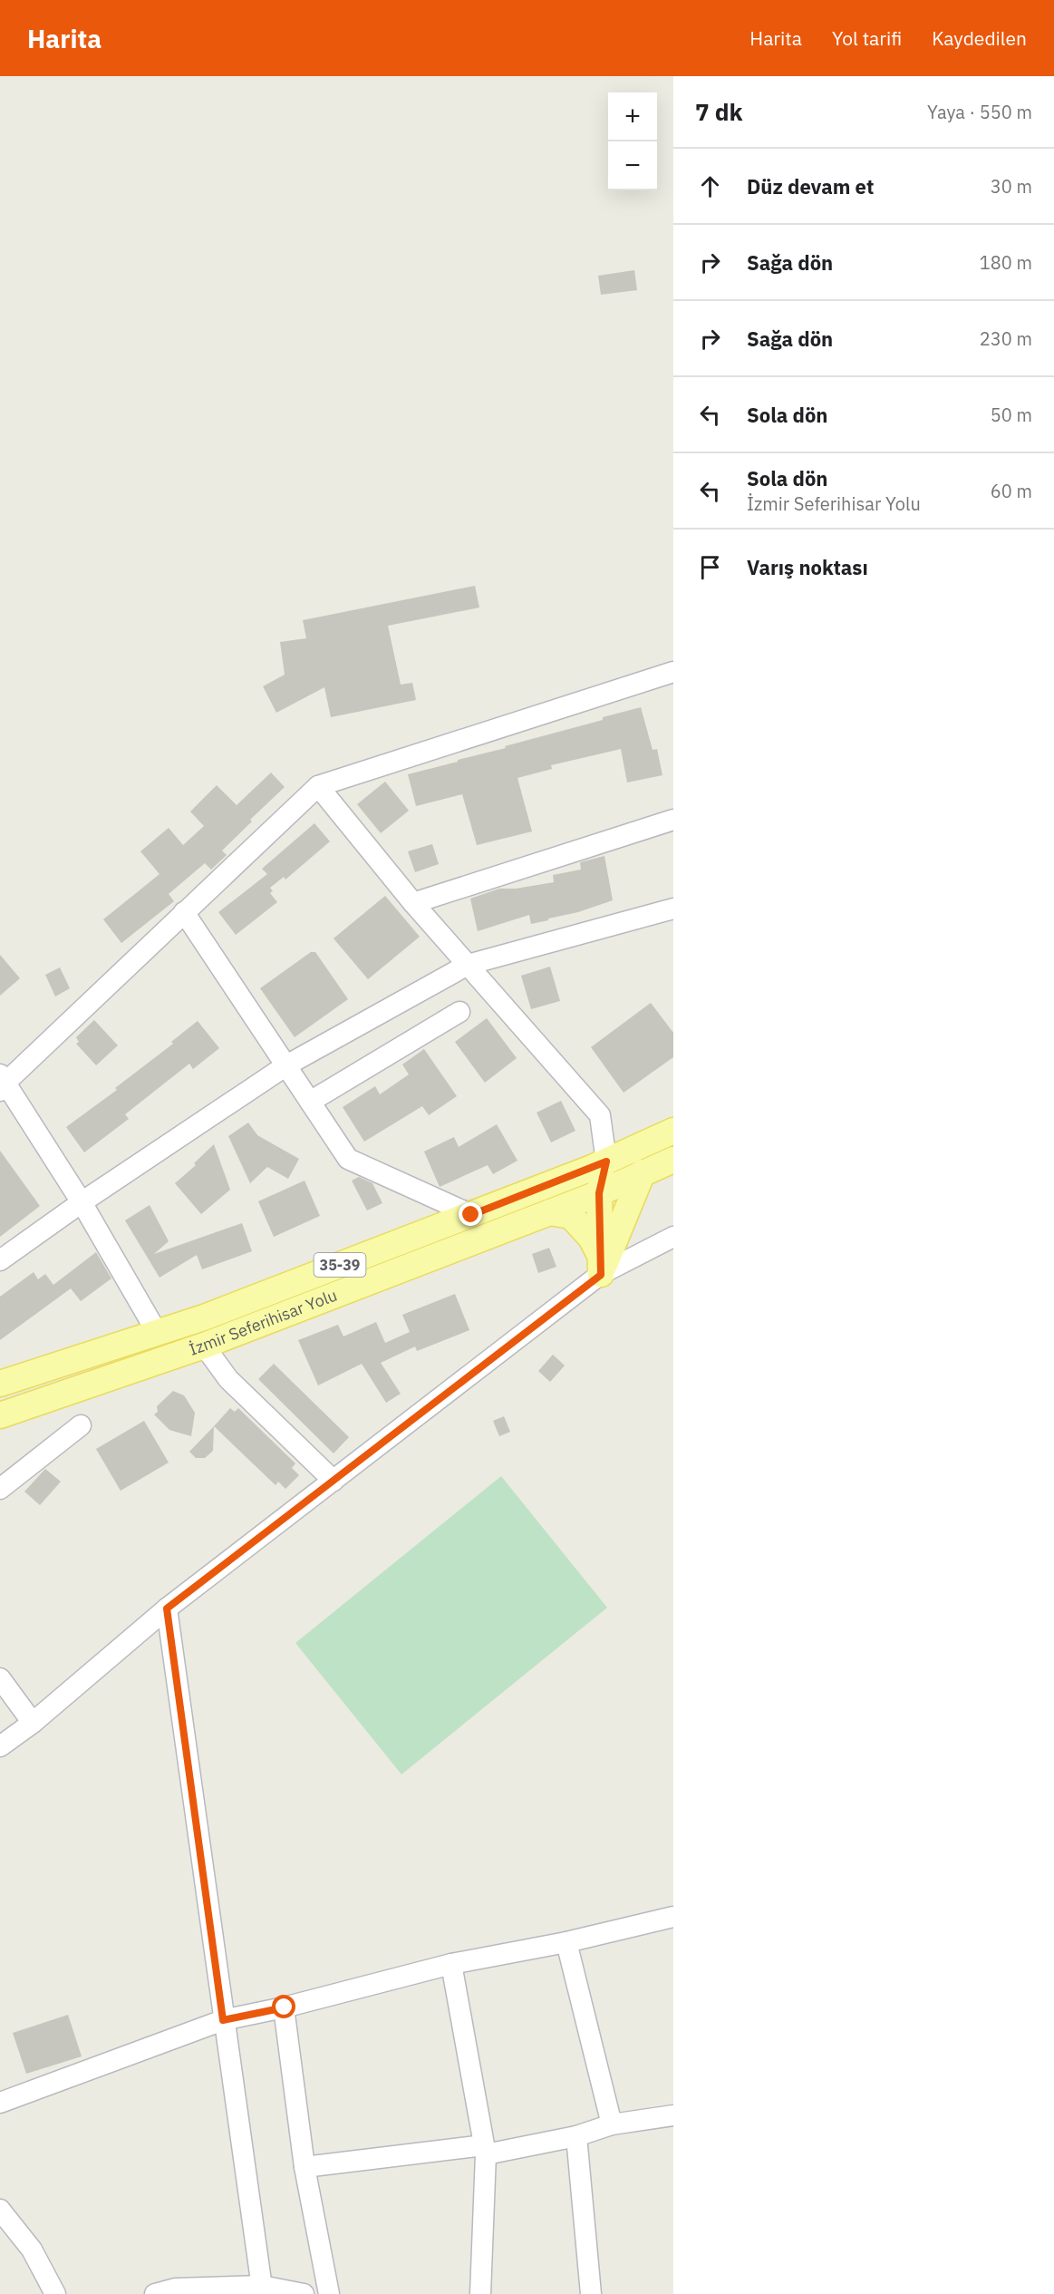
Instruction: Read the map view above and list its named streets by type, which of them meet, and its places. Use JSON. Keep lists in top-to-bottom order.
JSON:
{
  "streets": {
    "main road": ["35-39", "İzmir Seferihisar Yolu"]
  },
  "page": {
    "header": "Harita",
    "nav": ["Harita", "Yol tarifi", "Kaydedilen"],
    "heading": ["7 dk", "Yaya · 550 m"],
    "map_buttons": ["+", "−"],
    "list": [
      ["Düz devam et", "30 m"],
      ["Sağa dön", "180 m"],
      ["Sağa dön", "230 m"],
      ["Sola dön", "50 m"],
      ["Sola dön", "İzmir Seferihisar Yolu", "60 m"],
      "Varış noktası"
    ]
  }
}
